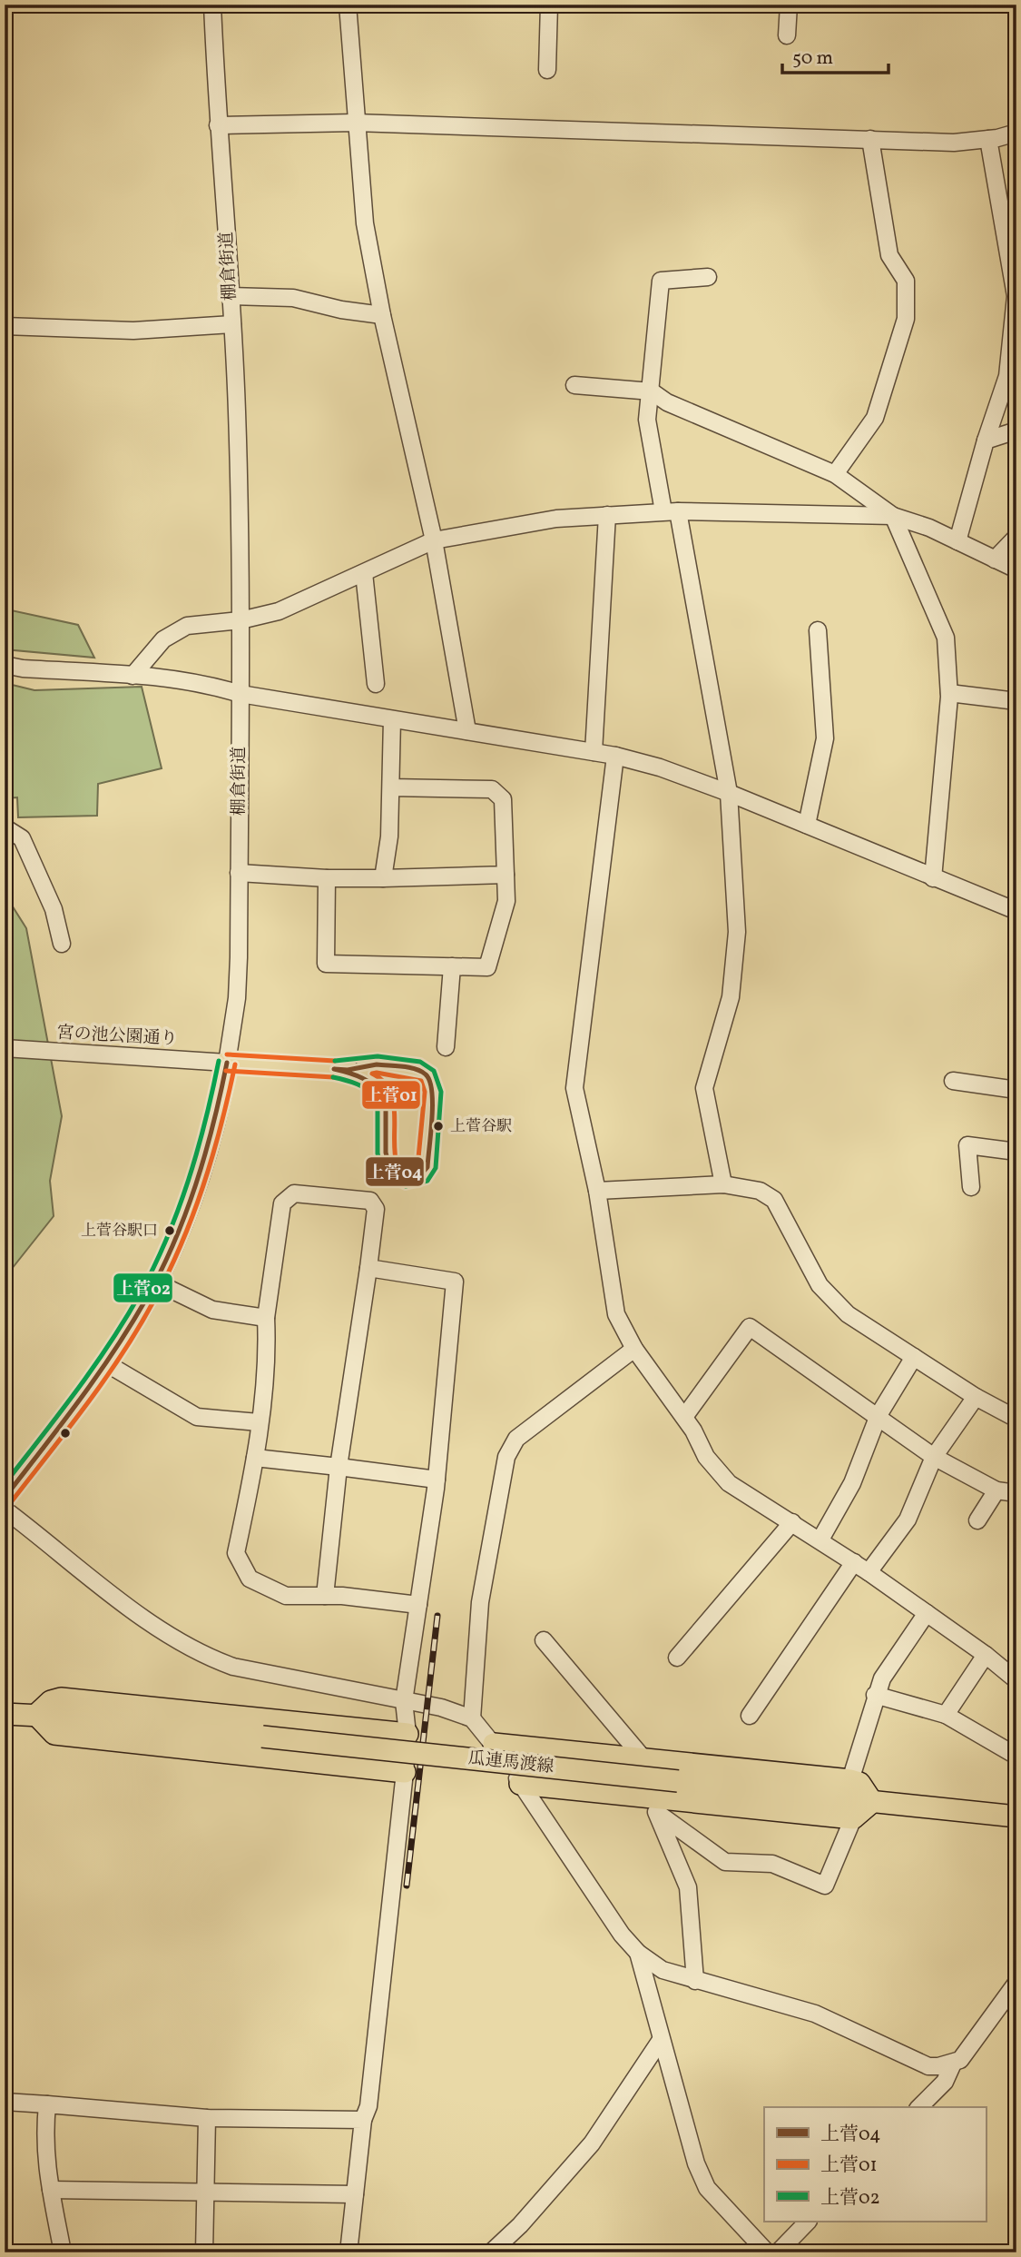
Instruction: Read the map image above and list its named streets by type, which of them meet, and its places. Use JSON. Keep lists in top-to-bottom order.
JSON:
{
  "streets": {
    "main road": ["棚倉街道", "瓜連馬渡線"],
    "street": ["宮の池公園通り"]
  },
  "crossings": [
    ["棚倉街道", "宮の池公園通り"]
  ],
  "places": ["上菅谷駅", "上菅谷駅口"],
  "lines": ["transit line 上菅01", "transit line 上菅02", "transit line 上菅04"],
  "legend": ["上菅04", "上菅01", "上菅02"],
  "scale_bar": "50 m"
}
